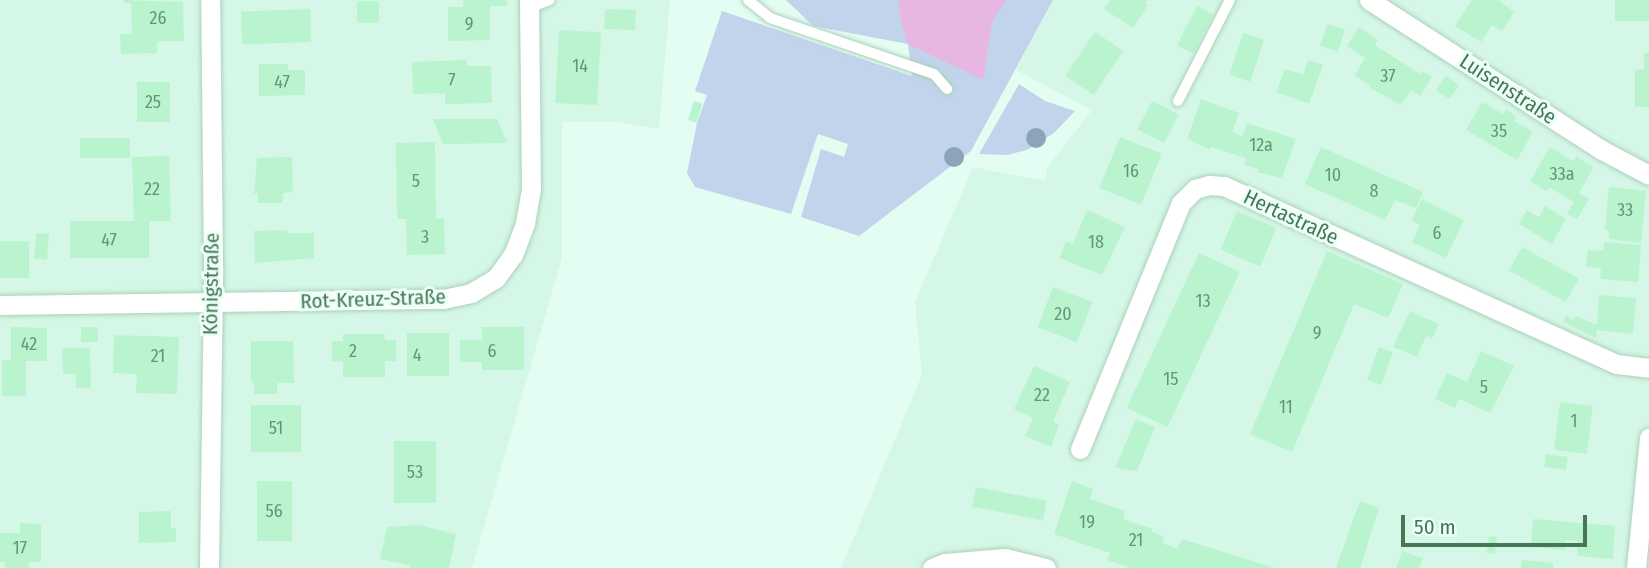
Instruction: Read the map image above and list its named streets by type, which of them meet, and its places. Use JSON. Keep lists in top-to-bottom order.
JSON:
{
  "streets": {
    "street": [
      "Luisenstraße",
      "Hertastraße",
      "Königstraße",
      "Rot-Kreuz-Straße"
    ]
  },
  "crossings": [
    ["Königstraße", "Rot-Kreuz-Straße"]
  ],
  "house_numbers": [
    "26",
    "9",
    "14",
    "37",
    "7",
    "47",
    "25",
    "35",
    "12a",
    "16",
    "33a",
    "10",
    "5",
    "22",
    "8",
    "33",
    "6",
    "3",
    "47",
    "18",
    "13",
    "20",
    "9",
    "42",
    "2",
    "6",
    "4",
    "21",
    "15",
    "5",
    "22",
    "11",
    "1",
    "51",
    "53",
    "56",
    "19",
    "21",
    "17"
  ],
  "scale_bar": "50 m"
}
